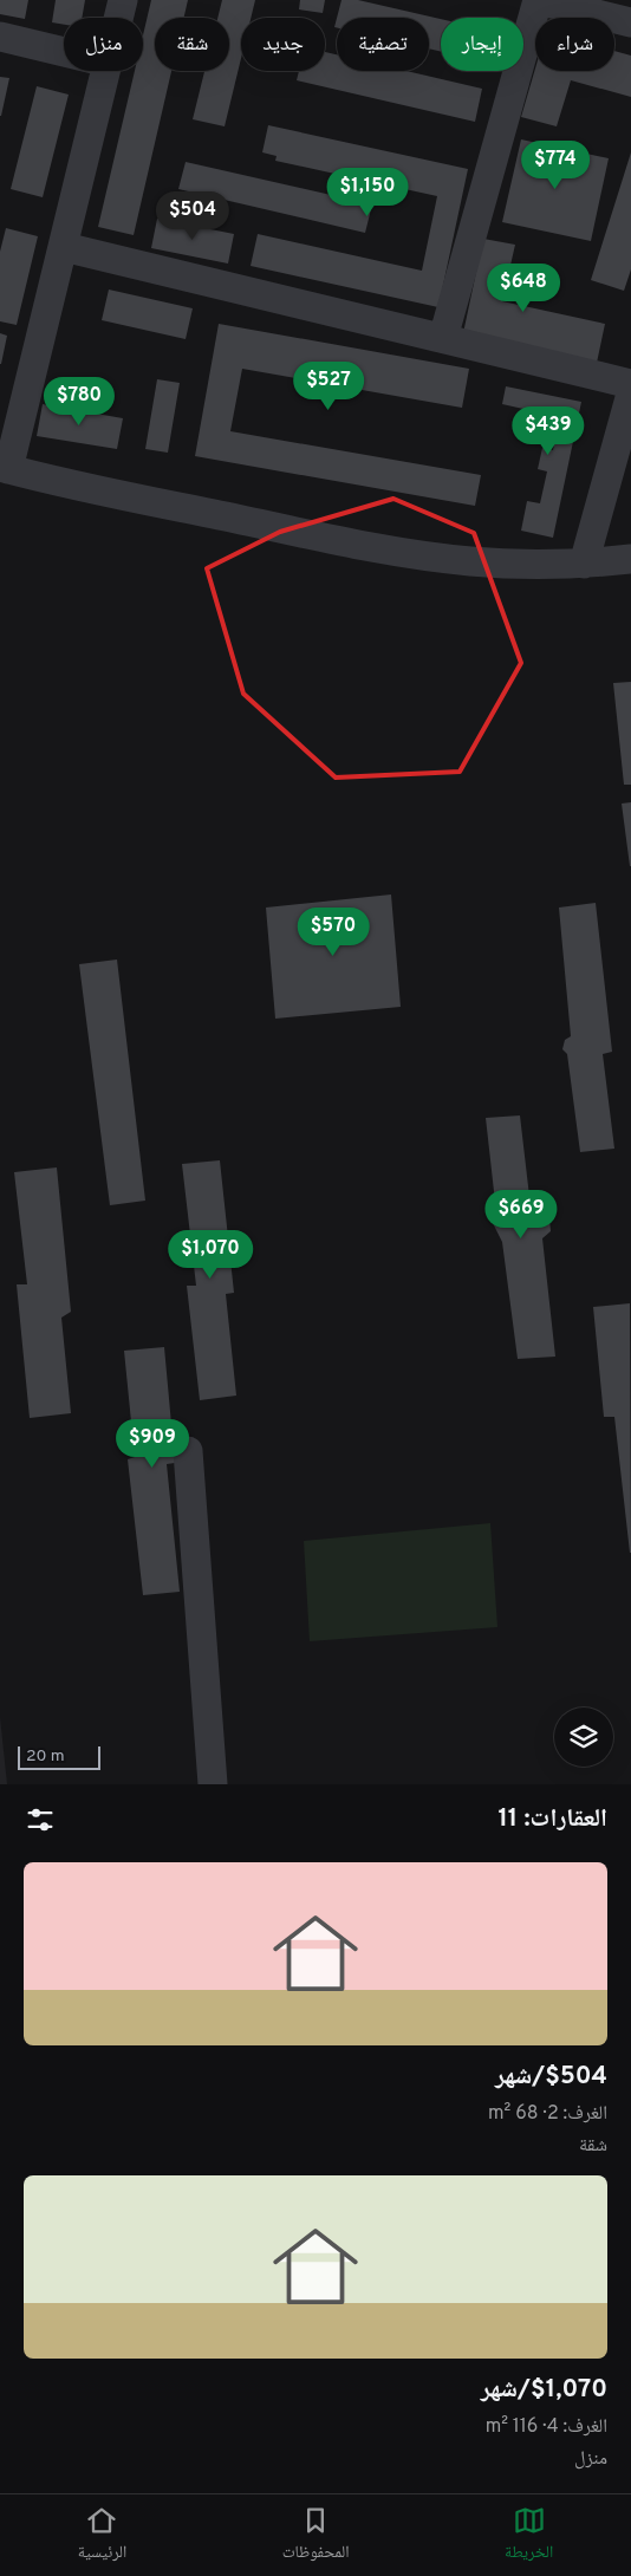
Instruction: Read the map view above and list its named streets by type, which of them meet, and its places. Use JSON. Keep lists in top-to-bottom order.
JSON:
{
  "scale_bar": "20 m",
  "page": {
    "chip": [
      "شراء",
      "إيجار",
      "تصفية",
      "جديد",
      "شقة",
      "منزل"
    ],
    "price": [
      "$774",
      "$1,150",
      "$504",
      "$648",
      "$527",
      "$780",
      "$439",
      "$570",
      "$669",
      "$1,070",
      "$909"
    ],
    "scale": "20 m",
    "heading": "العقارات: 11",
    "list": [
      {
        "name": "$504/شهر",
        "note": "الغرف: 2 · 68 m² · شقة"
      },
      {
        "name": "$1,070/شهر",
        "note": "الغرف: 4 · 116 m² · منزل"
      }
    ],
    "tabs": ["الخريطة", "المحفوظات", "الرئيسية"]
  }
}
